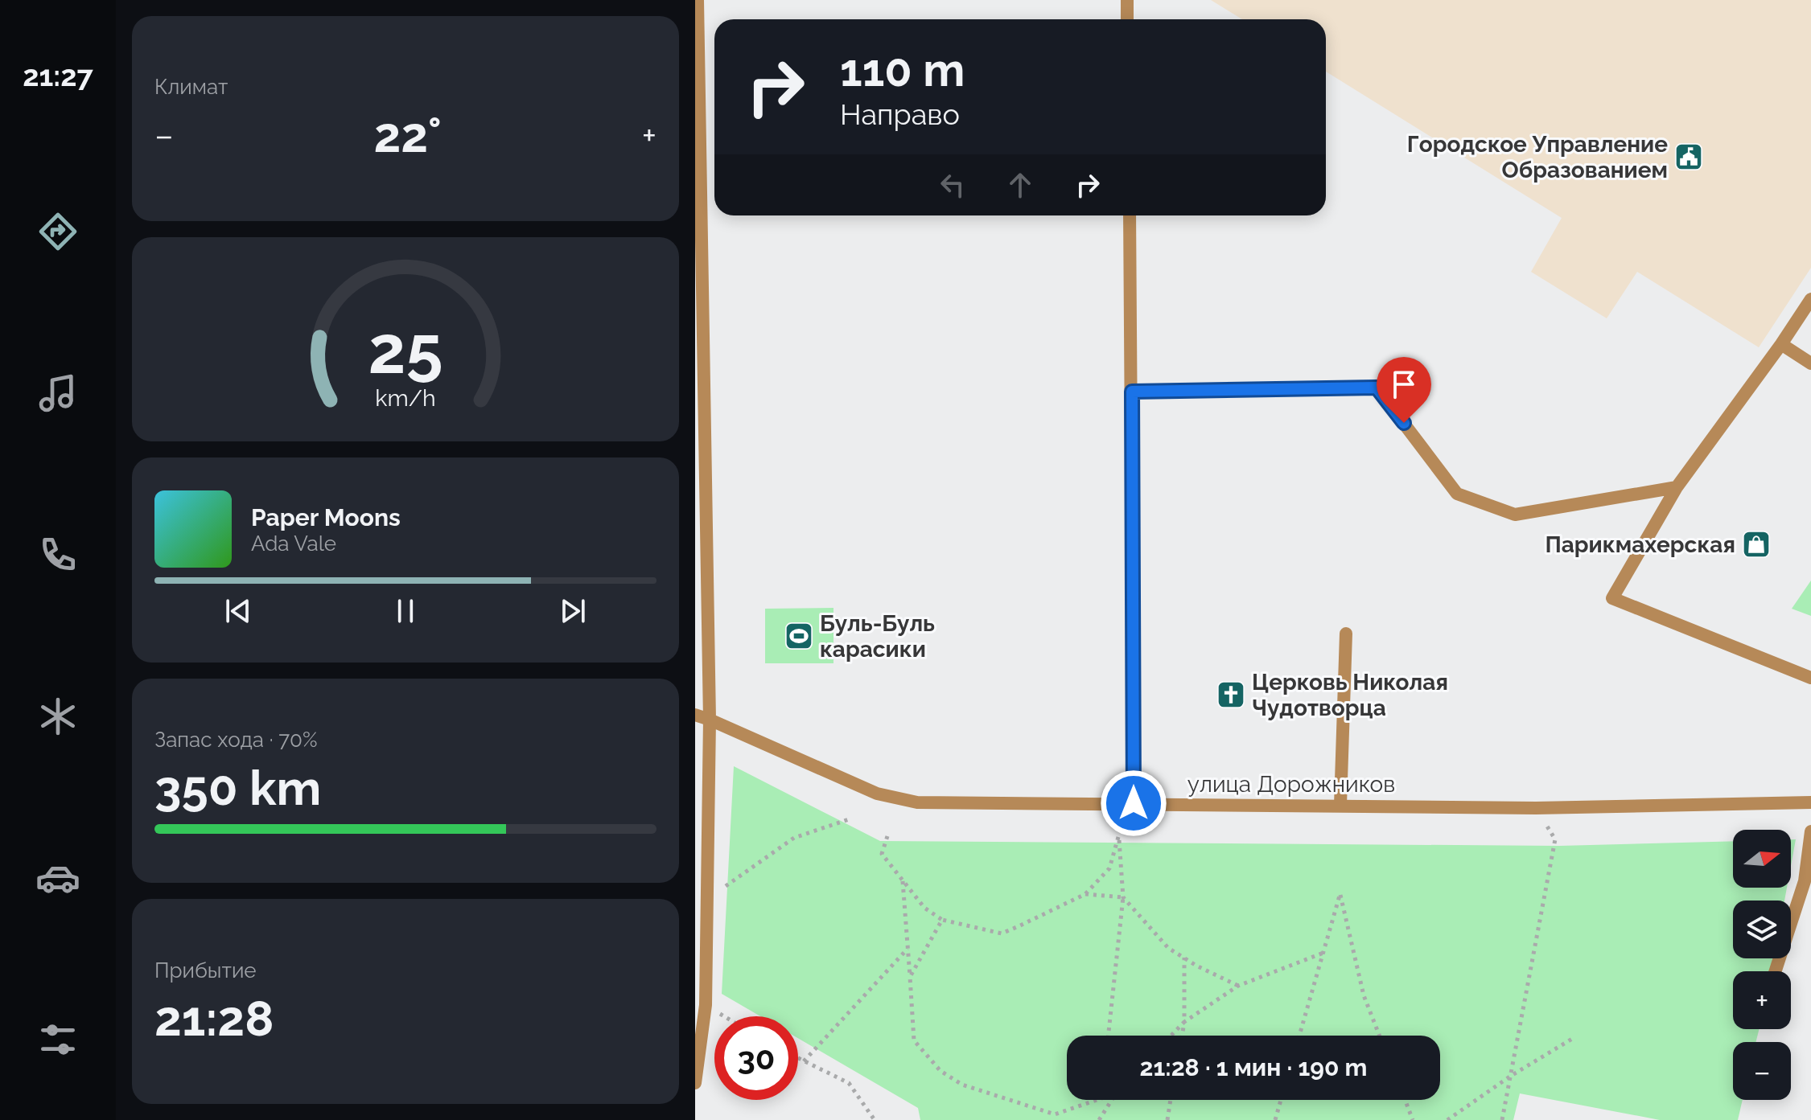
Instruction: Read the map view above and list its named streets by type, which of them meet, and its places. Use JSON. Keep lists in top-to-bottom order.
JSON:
{
  "streets": {
    "street": ["улица Дорожников"]
  },
  "places": {
    "public building": ["Городское Управление Образованием"],
    "shop": ["Парикмахерская"],
    "sports": ["Буль-Буль карасики"],
    "church": ["Церковь Николая Чудотворца"]
  },
  "north": "right",
  "page": {
    "tabs": "21:27",
    "tile": [
      "Климат",
      ["Запас хода · 70%", "350 km"],
      ["Прибытие", "21:28"]
    ],
    "turn": ["110 m", "Направо"],
    "heat": ["−", "22°", "+"],
    "song": ["Paper Moons", "Ada Vale"],
    "map_buttons": ["+", "−"],
    "limit": "30",
    "trip": "21:28 · 1 мин · 190 m",
    "gauge": ["25", "km/h"]
  }
}
